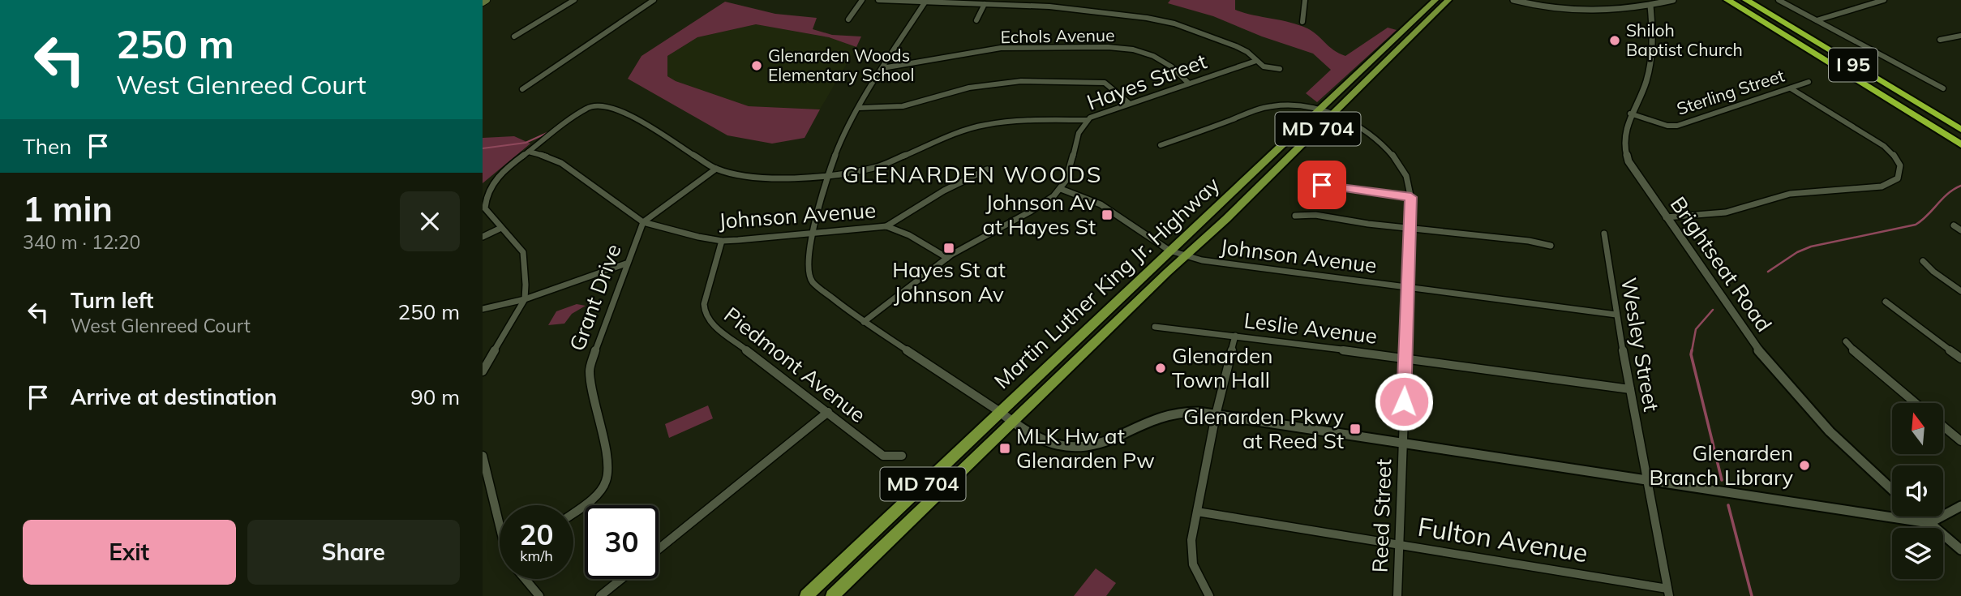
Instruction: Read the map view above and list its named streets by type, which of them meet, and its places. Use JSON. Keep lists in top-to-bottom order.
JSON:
{
  "streets": {
    "highway": ["I 95"],
    "main road": ["MD 704", "Martin Luther King Jr. Highway"],
    "street": [
      "Echols Avenue",
      "Hayes Street",
      "Sterling Street",
      "Johnson Avenue",
      "Brightseat Road",
      "Grant Drive",
      "Leslie Avenue",
      "Wesley Street",
      "Piedmont Avenue",
      "Reed Street",
      "Fulton Avenue"
    ]
  },
  "crossings": [
    ["Echols Avenue", "Hayes Street"],
    ["Hayes Street", "Johnson Avenue"],
    ["Sterling Street", "Brightseat Road"],
    ["Johnson Avenue", "Martin Luther King Jr. Highway"],
    ["Johnson Avenue", "Grant Drive"],
    ["Johnson Avenue", "Wesley Street"],
    ["Johnson Avenue", "Piedmont Avenue"],
    ["Johnson Avenue", "Reed Street"],
    ["Martin Luther King Jr. Highway", "Reed Street"],
    ["Leslie Avenue", "Wesley Street"],
    ["Leslie Avenue", "Reed Street"],
    ["Wesley Street", "Fulton Avenue"],
    ["Reed Street", "Fulton Avenue"]
  ],
  "districts": ["GLENARDEN WOODS"],
  "places": {
    "other": [
      "Shiloh Baptist Church",
      "Glenarden Woods Elementary School",
      "Glenarden Town Hall",
      "Glenarden Branch Library"
    ],
    "transit": [
      "Johnson Av at Hayes St",
      "Hayes St at Johnson Av",
      "Glenarden Pkwy at Reed St",
      "MLK Hw at Glenarden Pw"
    ]
  },
  "north": "top",
  "page": {
    "turn": ["250 m", "West Glenreed Court"],
    "then": "Then",
    "heading": ["1 min", "340 m · 12:20"],
    "list": [
      {
        "name": "Turn left",
        "note": "West Glenreed Court",
        "value": "250 m"
      },
      {
        "name": "Arrive at destination",
        "value": "90 m"
      }
    ],
    "speed": "20 km/h",
    "limit": "30",
    "buttons": ["Exit", "Share"]
  }
}
